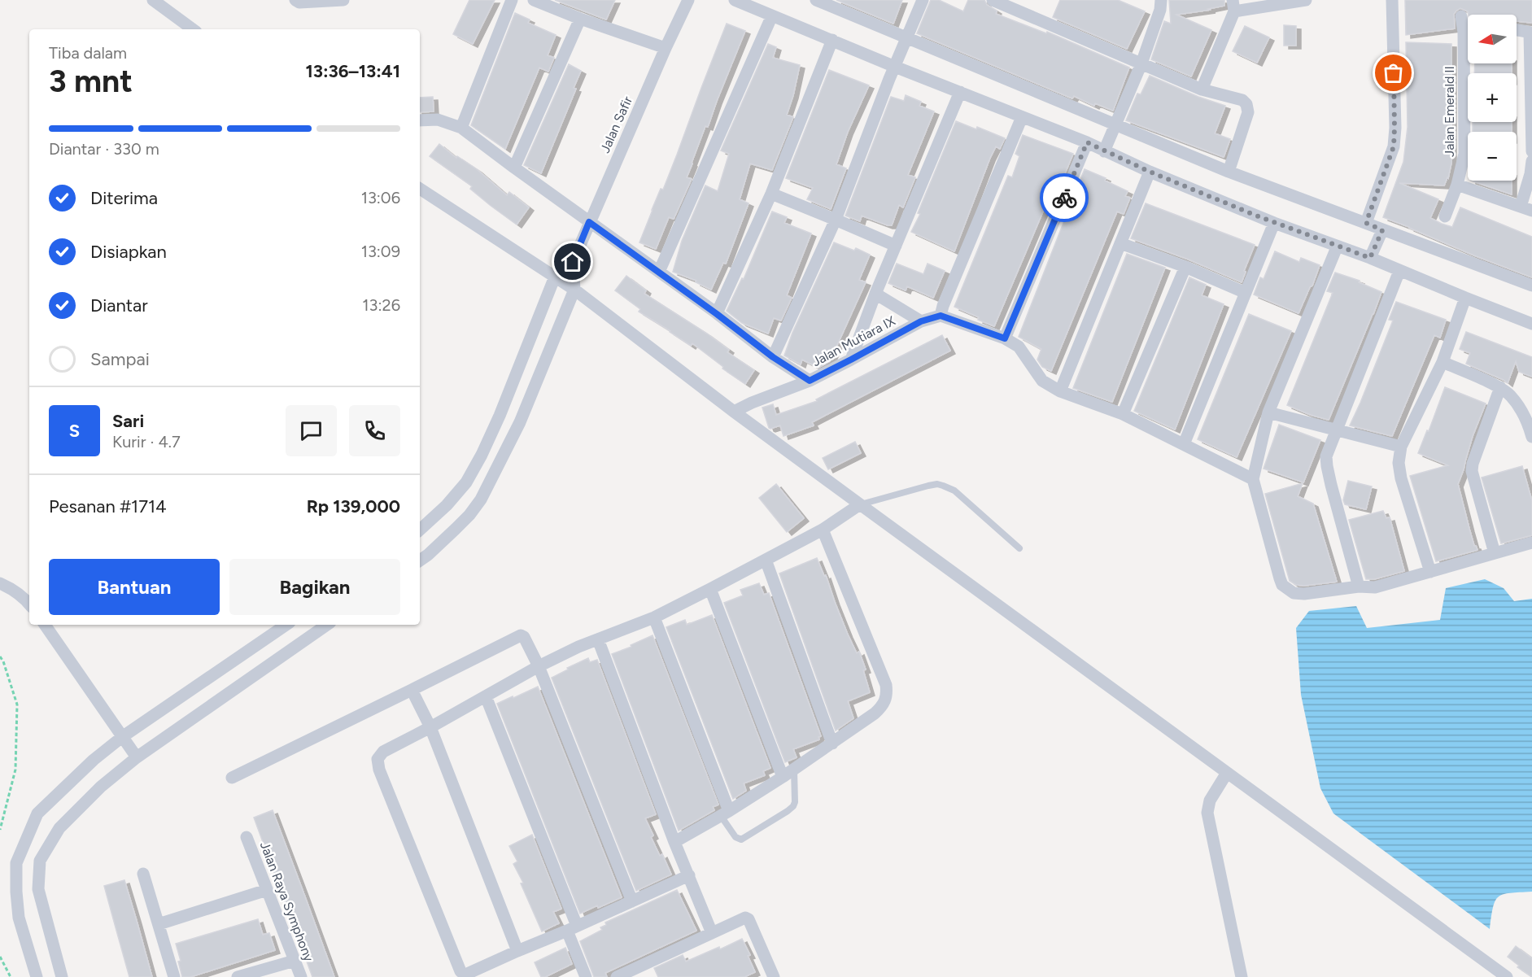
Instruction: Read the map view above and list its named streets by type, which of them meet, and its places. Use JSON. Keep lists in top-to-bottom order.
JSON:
{
  "streets": {
    "street": [
      "Jalan Emerald II",
      "Jalan Safir",
      "Jalan Mutiara IX",
      "Jalan Raya Symphony"
    ]
  },
  "north": "left",
  "page": {
    "map_buttons": ["+", "−"],
    "heading": ["3 mnt", "Tiba dalam", "13:36–13:41"],
    "panel": [
      "Sari",
      "Kurir · 4.7",
      "Pesanan #1714",
      "Rp 139,000"
    ],
    "bar": "Diantar · 330 m",
    "list": [
      ["Diterima", "13:06"],
      ["Disiapkan", "13:09"],
      ["Diantar", "13:26"],
      "Sampai"
    ],
    "round": "S",
    "buttons": ["Bantuan", "Bagikan"]
  }
}
